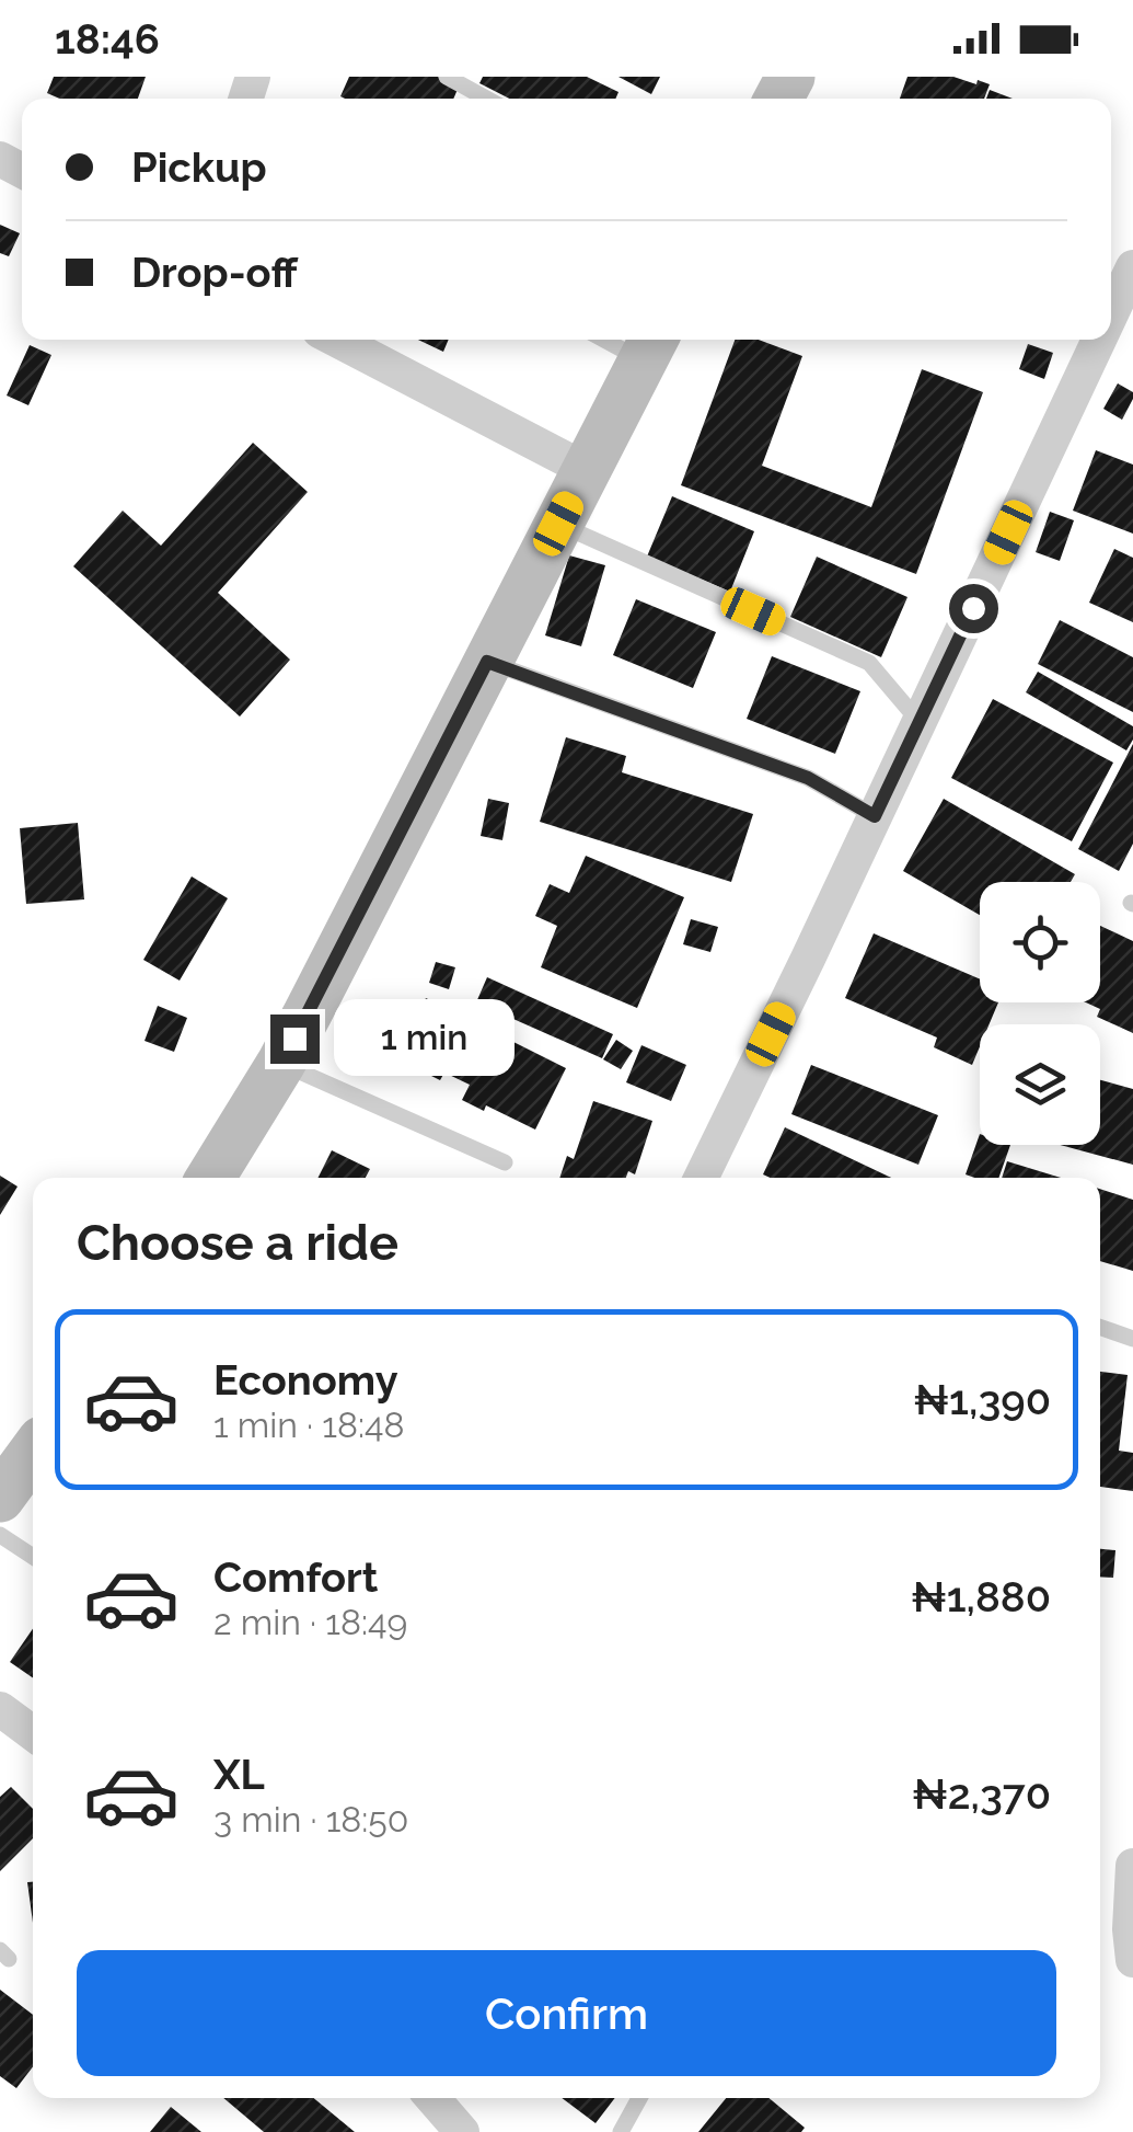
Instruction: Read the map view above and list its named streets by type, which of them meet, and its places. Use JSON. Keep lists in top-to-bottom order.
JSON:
{
  "page": {
    "status": "18:46",
    "banner": ["Pickup", "Drop-off"],
    "bubble": "1 min",
    "heading": "Choose a ride",
    "list": [
      {
        "name": "Economy",
        "note": "1 min · 18:48",
        "value": "₦1,390"
      },
      {
        "name": "Comfort",
        "note": "2 min · 18:49",
        "value": "₦1,880"
      },
      {
        "name": "XL",
        "note": "3 min · 18:50",
        "value": "₦2,370"
      }
    ],
    "buttons": "Confirm"
  }
}
